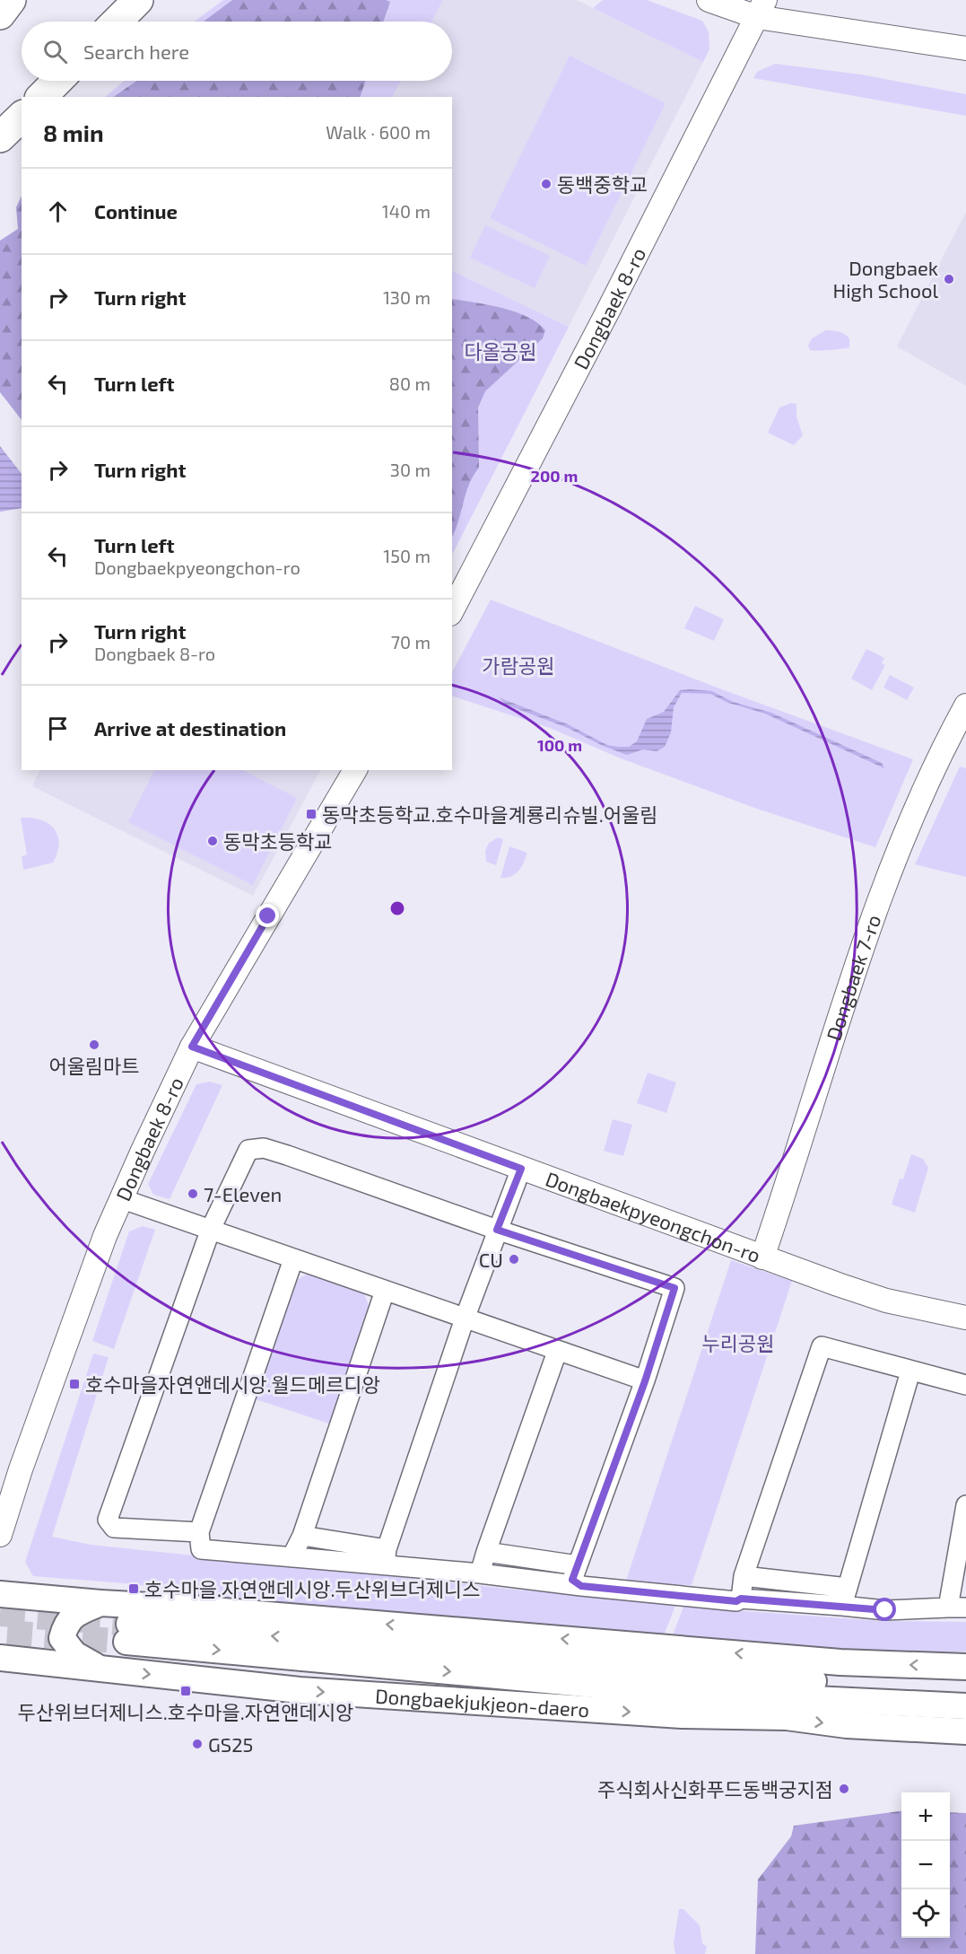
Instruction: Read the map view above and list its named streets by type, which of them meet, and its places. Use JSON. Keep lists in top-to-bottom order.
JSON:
{
  "streets": {
    "main road": ["Dongbaekjukjeon-daero"],
    "street": ["Dongbaek 8-ro", "Dongbaek 7-ro", "Dongbaekpyeongchon-ro"]
  },
  "crossings": [
    ["Dongbaek 8-ro", "Dongbaekpyeongchon-ro"],
    ["Dongbaek 7-ro", "Dongbaekpyeongchon-ro"]
  ],
  "parks": ["다올공원", "가람공원", "누리공원"],
  "places": {
    "other": [
      "동백중학교",
      "Dongbaek High School",
      "동막초등학교",
      "어울림마트",
      "7-Eleven",
      "CU",
      "GS25",
      "주식회사신화푸드동백궁지점"
    ],
    "transit": [
      "동막초등학교.호수마을계룡리슈빌.어울림",
      "호수마을자연앤데시앙.월드메르디앙",
      "호수마을.자연앤데시앙.두산위브더제니스",
      "두산위브더제니스.호수마을.자연앤데시앙"
    ]
  },
  "page": {
    "search": "Search here",
    "heading": ["8 min", "Walk · 600 m"],
    "list": [
      ["Continue", "140 m"],
      ["Turn right", "130 m"],
      ["Turn left", "80 m"],
      ["Turn right", "30 m"],
      ["Turn left", "Dongbaekpyeongchon-ro", "150 m"],
      ["Turn right", "Dongbaek 8-ro", "70 m"],
      "Arrive at destination"
    ],
    "map_buttons": ["+", "−"]
  },
  "rings": ["200 m", "100 m"]
}
